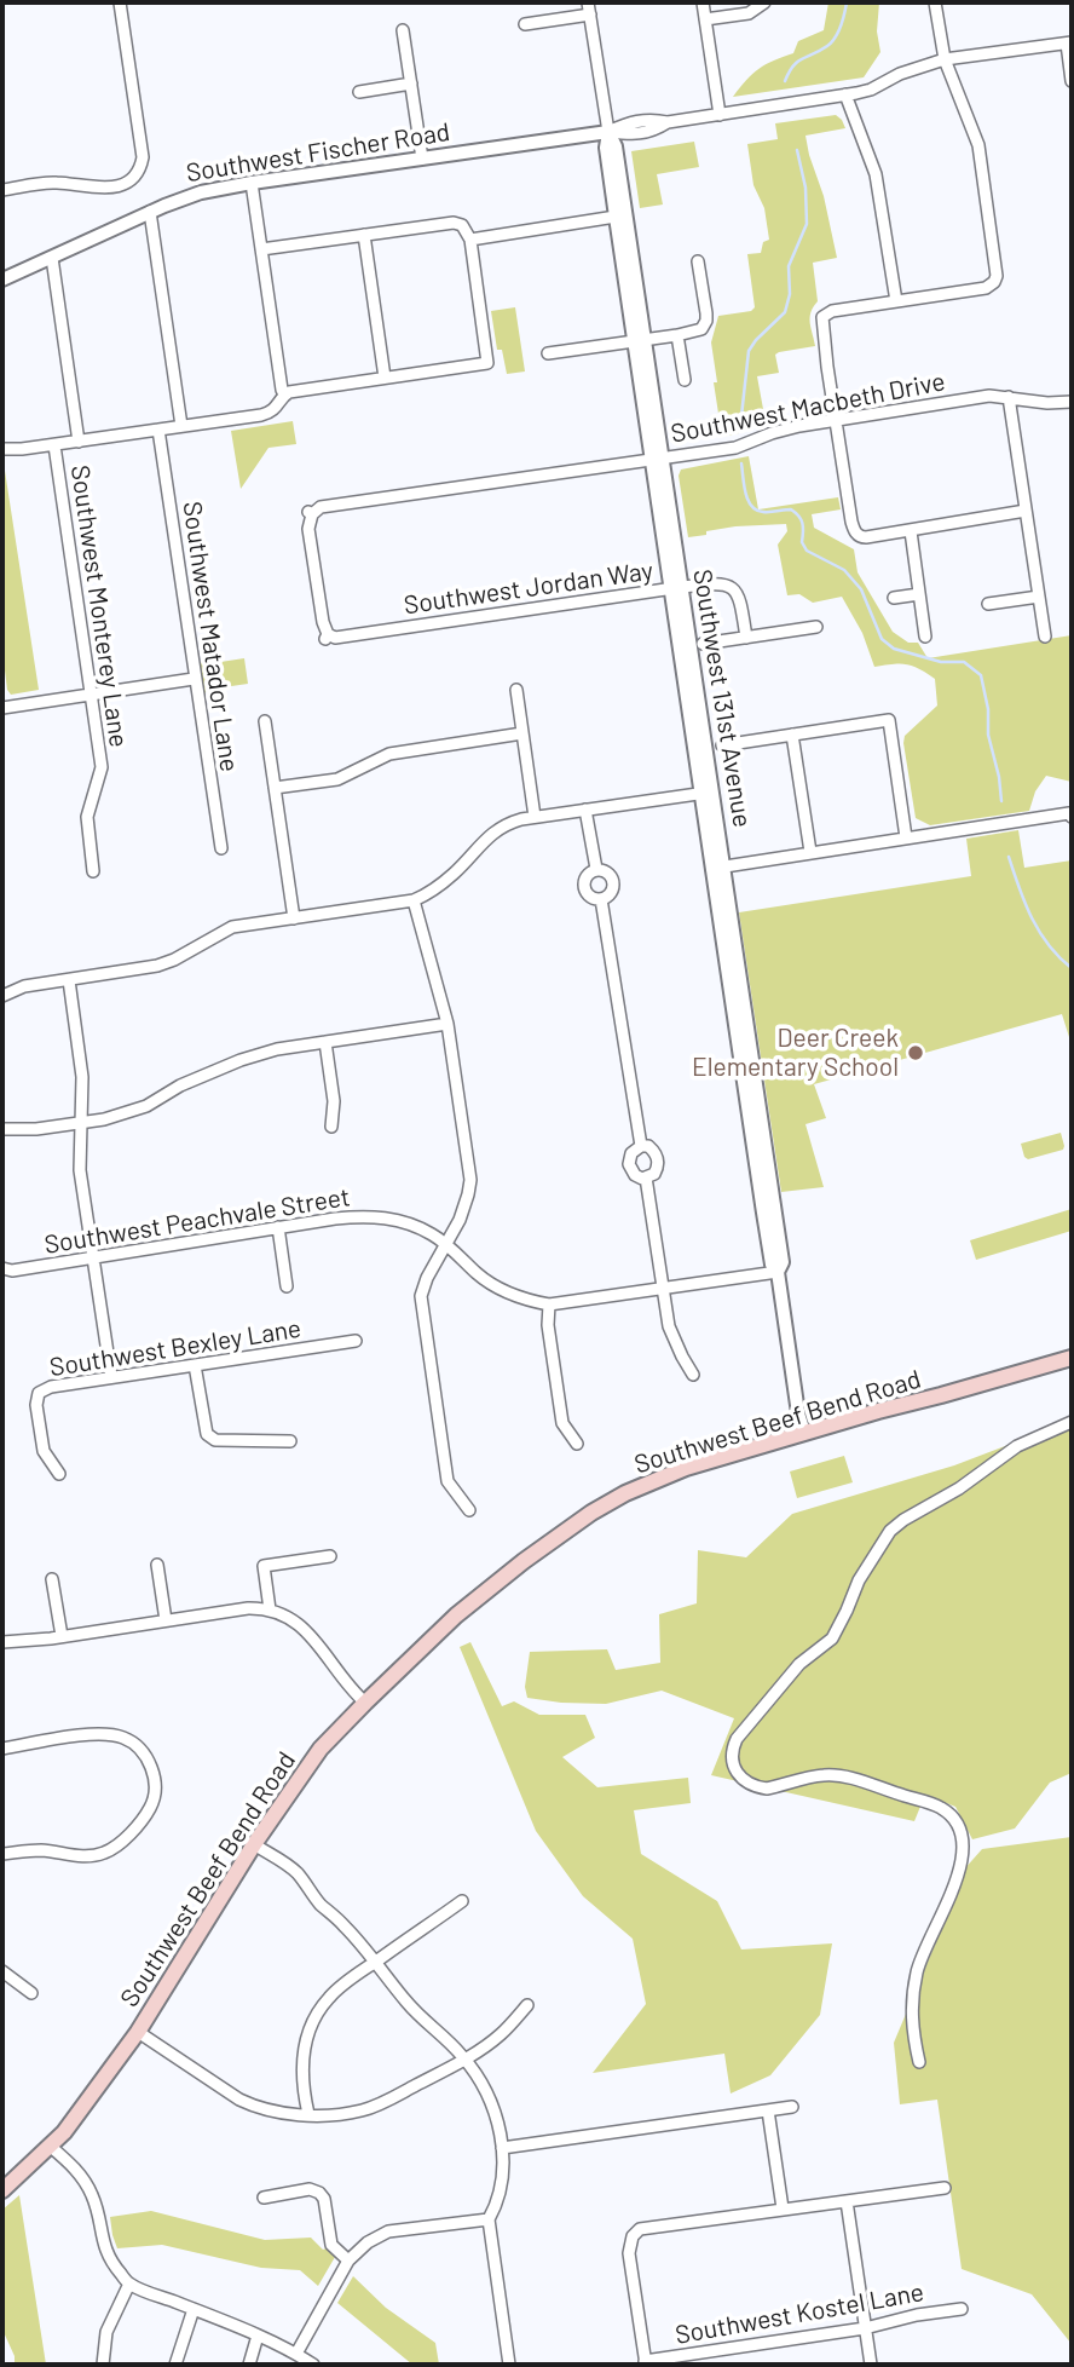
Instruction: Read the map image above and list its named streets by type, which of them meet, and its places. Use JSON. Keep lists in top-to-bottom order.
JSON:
{
  "streets": {
    "main road": ["Southwest Beef Bend Road"],
    "street": [
      "Southwest Fischer Road",
      "Southwest Macbeth Drive",
      "Southwest Jordan Way",
      "Southwest Monterey Lane",
      "Southwest Matador Lane",
      "Southwest 131st Avenue",
      "Southwest Peachvale Street",
      "Southwest Bexley Lane",
      "Southwest Kostel Lane"
    ]
  },
  "crossings": [
    ["Southwest Fischer Road", "Southwest Monterey Lane"],
    ["Southwest Fischer Road", "Southwest 131st Avenue"],
    ["Southwest Macbeth Drive", "Southwest Jordan Way"],
    ["Southwest Macbeth Drive", "Southwest 131st Avenue"],
    ["Southwest Jordan Way", "Southwest 131st Avenue"],
    ["Southwest 131st Avenue", "Southwest Peachvale Street"],
    ["Southwest 131st Avenue", "Southwest Beef Bend Road"]
  ],
  "places": ["Deer Creek Elementary School"]
}
